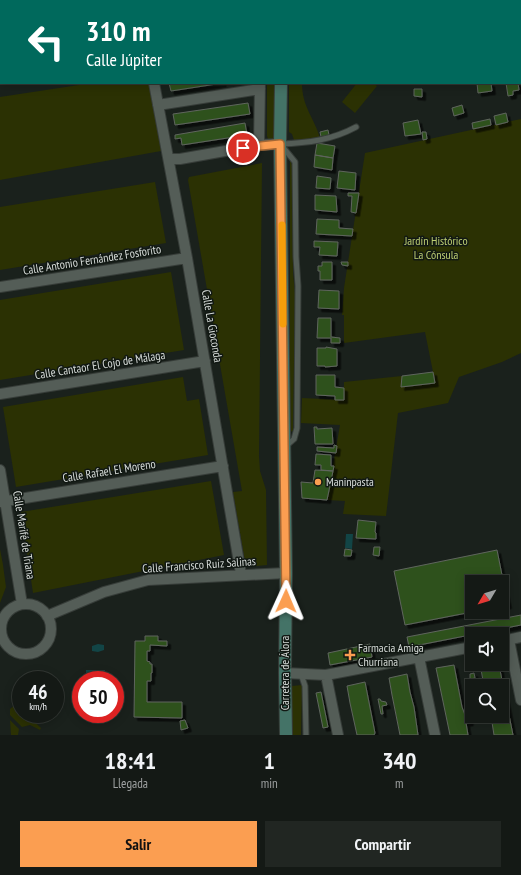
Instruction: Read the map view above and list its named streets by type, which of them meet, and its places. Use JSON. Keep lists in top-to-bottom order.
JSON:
{
  "streets": {
    "main road": ["Carretera de Álora"],
    "street": [
      "Calle Antonio Fernández Fosforito",
      "Calle La Gioconda",
      "Calle Cantaor El Cojo de Málaga",
      "Calle Rafael El Moreno",
      "Calle Marifé de Triana",
      "Calle Francisco Ruiz Salinas"
    ]
  },
  "crossings": [
    ["Calle Antonio Fernández Fosforito", "Calle La Gioconda"],
    ["Calle La Gioconda", "Calle Cantaor El Cojo de Málaga"],
    ["Calle La Gioconda", "Calle Rafael El Moreno"],
    ["Calle La Gioconda", "Calle Francisco Ruiz Salinas"],
    ["Calle Rafael El Moreno", "Calle Marifé de Triana"],
    ["Calle Marifé de Triana", "Calle Francisco Ruiz Salinas"],
    ["Calle Francisco Ruiz Salinas", "Carretera de Álora"]
  ],
  "parks": ["Jardín Histórico La Cónsula"],
  "places": {
    "other": ["Maninpasta"],
    "health": ["Farmacia Amiga Churriana"]
  },
  "north": "bottom left",
  "page": {
    "turn": ["310 m", "Calle Júpiter"],
    "speed": "46 km/h",
    "limit": "50",
    "eta": [
      "18:41",
      "Llegada",
      "1",
      "min",
      "340",
      "m"
    ],
    "buttons": ["Salir", "Compartir"]
  }
}
